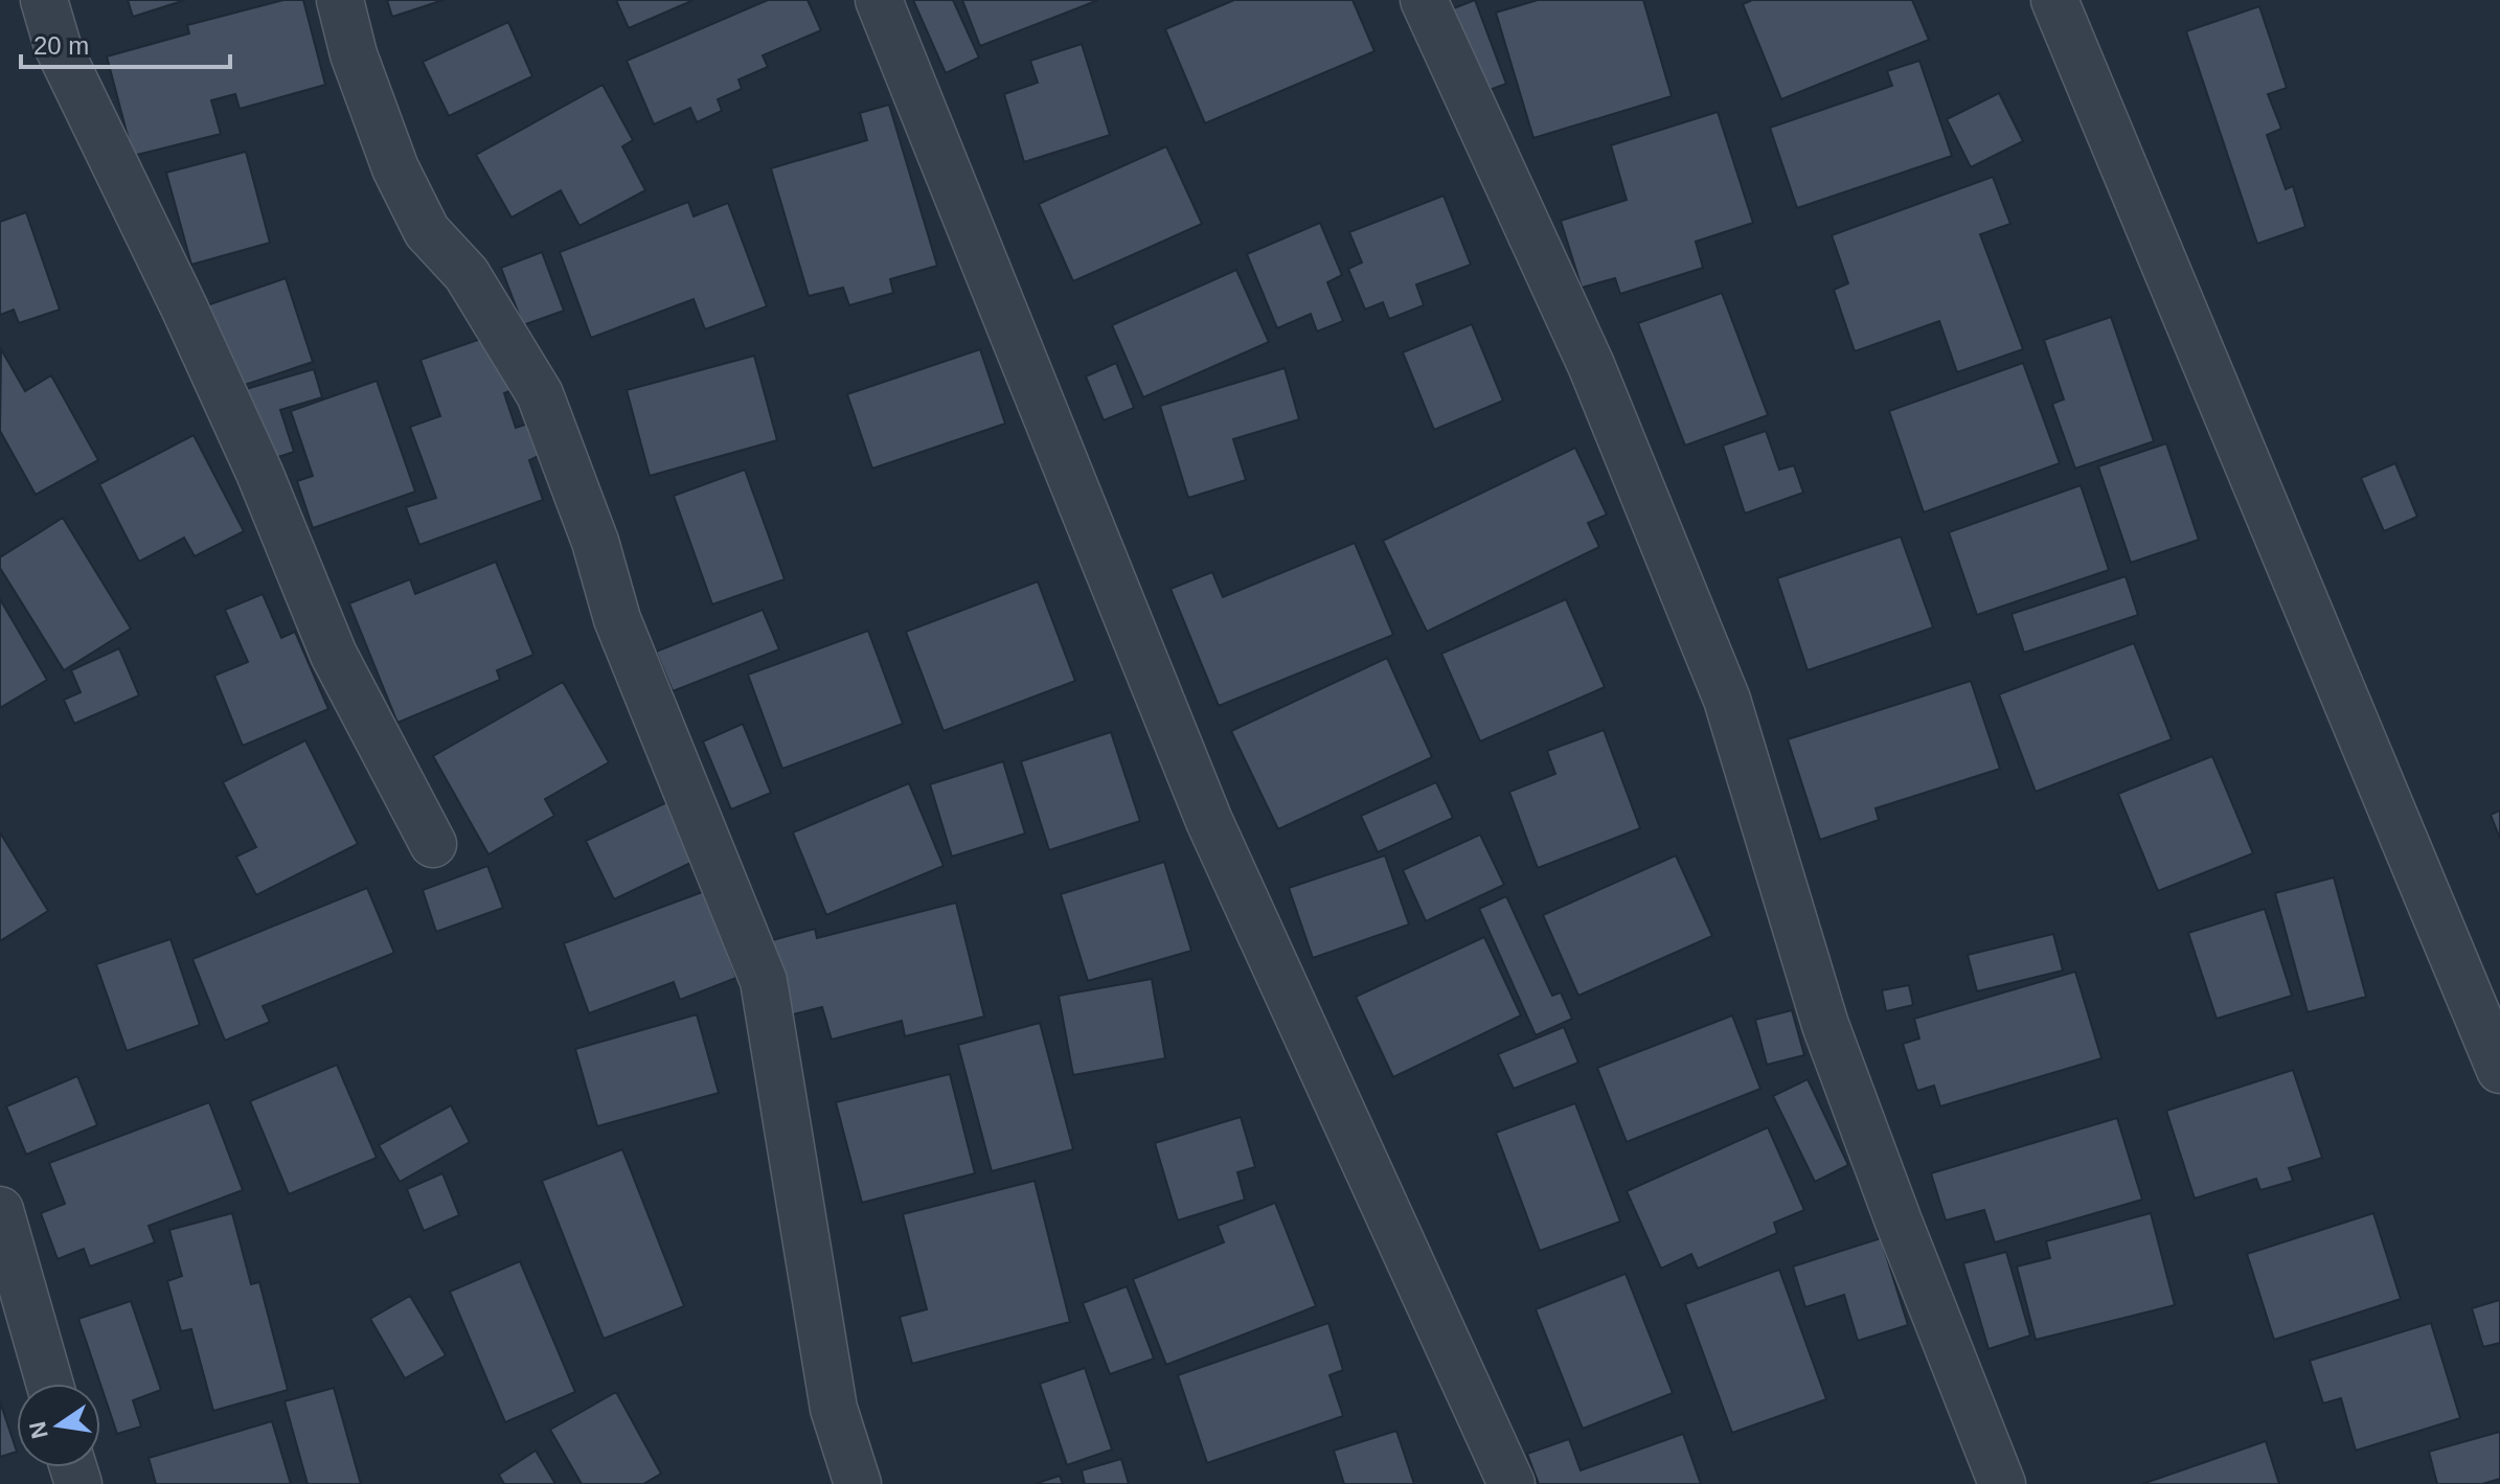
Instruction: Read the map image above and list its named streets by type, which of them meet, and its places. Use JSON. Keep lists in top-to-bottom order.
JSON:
{
  "scale_bar": "20 m",
  "north": "left"
}
